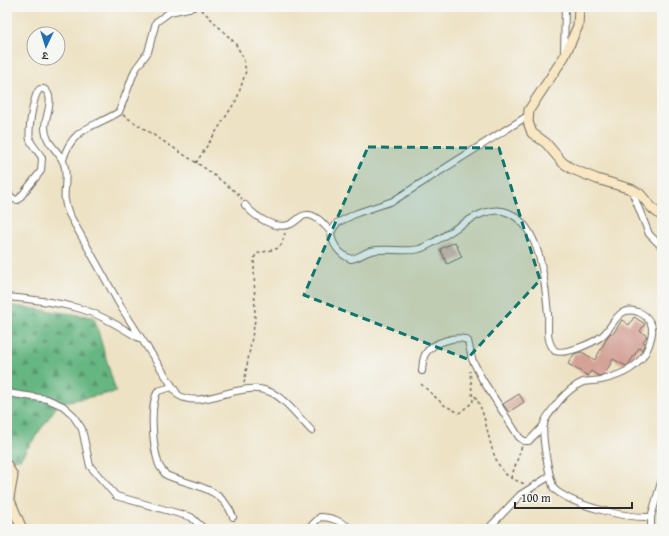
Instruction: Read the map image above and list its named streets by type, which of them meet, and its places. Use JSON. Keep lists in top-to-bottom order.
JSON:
{
  "scale_bar": "100 m",
  "north": "bottom"
}
